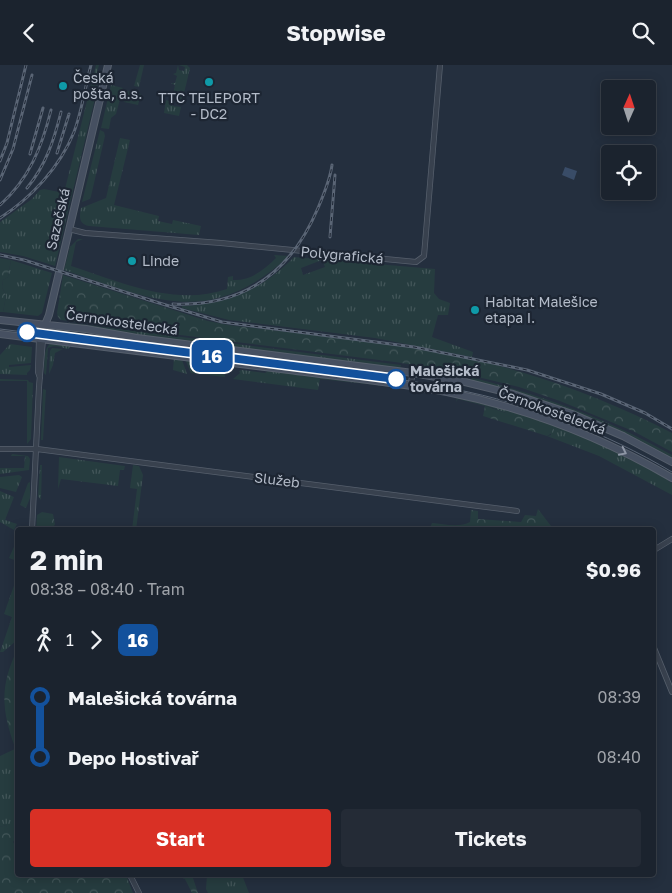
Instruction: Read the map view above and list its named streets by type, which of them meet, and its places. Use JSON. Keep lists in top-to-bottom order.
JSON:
{
  "streets": {
    "main road": ["Sazečská", "Černokostelecká"],
    "street": ["Polygrafická", "Služeb"]
  },
  "crossings": [
    ["Sazečská", "Polygrafická"],
    ["Sazečská", "Černokostelecká"],
    ["Sazečská", "Služeb"]
  ],
  "places": [
    "TTC TELEPORT - DC2",
    "Česká pošta, a.s.",
    "Linde",
    "Habitat Malešice etapa I.",
    "Malešická továrna"
  ],
  "lines": ["tram line 16"],
  "north": "top",
  "page": {
    "header": "Stopwise",
    "on_map": "16",
    "heading": ["2 min", "08:38 – 08:40 · Tram", "$0.96"],
    "legs": ["1", "16"],
    "list": [
      {
        "name": "Malešická továrna",
        "value": "08:39"
      },
      {
        "name": "Depo Hostivař",
        "value": "08:40"
      }
    ],
    "buttons": ["Start", "Tickets"]
  }
}
